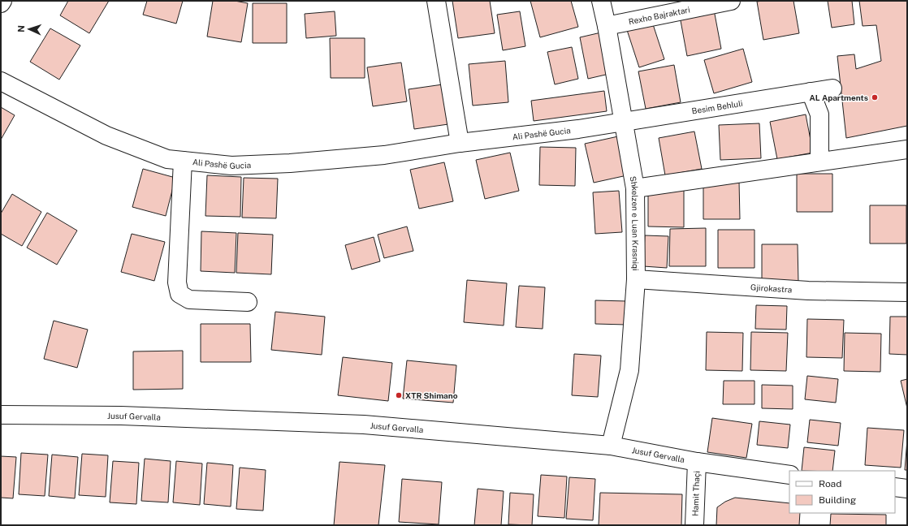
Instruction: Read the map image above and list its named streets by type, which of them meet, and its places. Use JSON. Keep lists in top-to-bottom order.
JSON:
{
  "streets": {
    "street": [
      "Rexho Bajraktari",
      "Besim Behluli",
      "Ali Pashë Gucia",
      "Shkelzen e Luan Krasniqi",
      "Gjirokastra",
      "Jusuf Gervalla",
      "Hamit Thaçi"
    ]
  },
  "crossings": [
    ["Rexho Bajraktari", "Shkelzen e Luan Krasniqi"],
    ["Besim Behluli", "Ali Pashë Gucia"],
    ["Besim Behluli", "Shkelzen e Luan Krasniqi"],
    ["Ali Pashë Gucia", "Shkelzen e Luan Krasniqi"],
    ["Shkelzen e Luan Krasniqi", "Gjirokastra"],
    ["Shkelzen e Luan Krasniqi", "Jusuf Gervalla"],
    ["Jusuf Gervalla", "Hamit Thaçi"]
  ],
  "places": ["AL Apartments", "XTR Shimano"],
  "legend": ["Road", "Building"],
  "north": "left"
}
